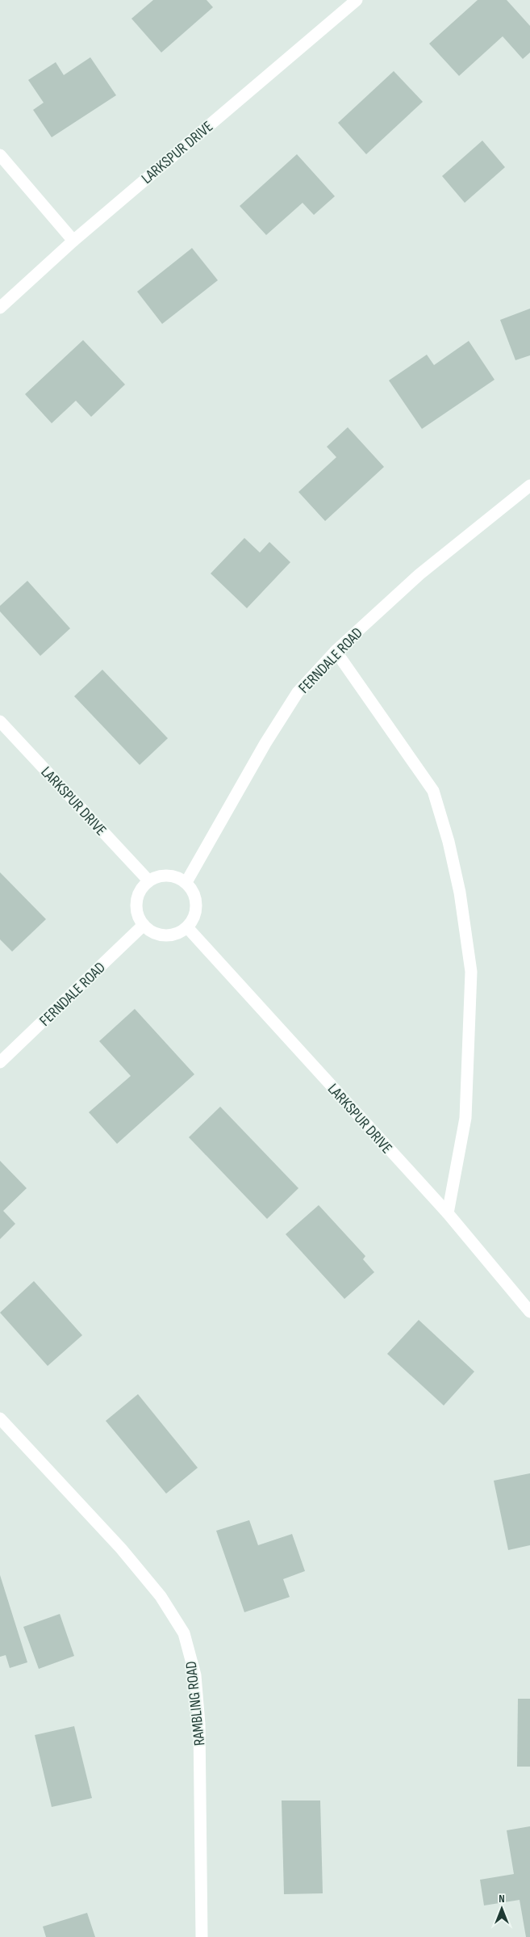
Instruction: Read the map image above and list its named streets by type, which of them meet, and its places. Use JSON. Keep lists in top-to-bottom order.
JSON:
{
  "streets": {
    "street": ["LARKSPUR DRIVE", "FERNDALE ROAD", "RAMBLING ROAD"]
  },
  "crossings": [
    ["LARKSPUR DRIVE", "FERNDALE ROAD"]
  ],
  "north": "top"
}
